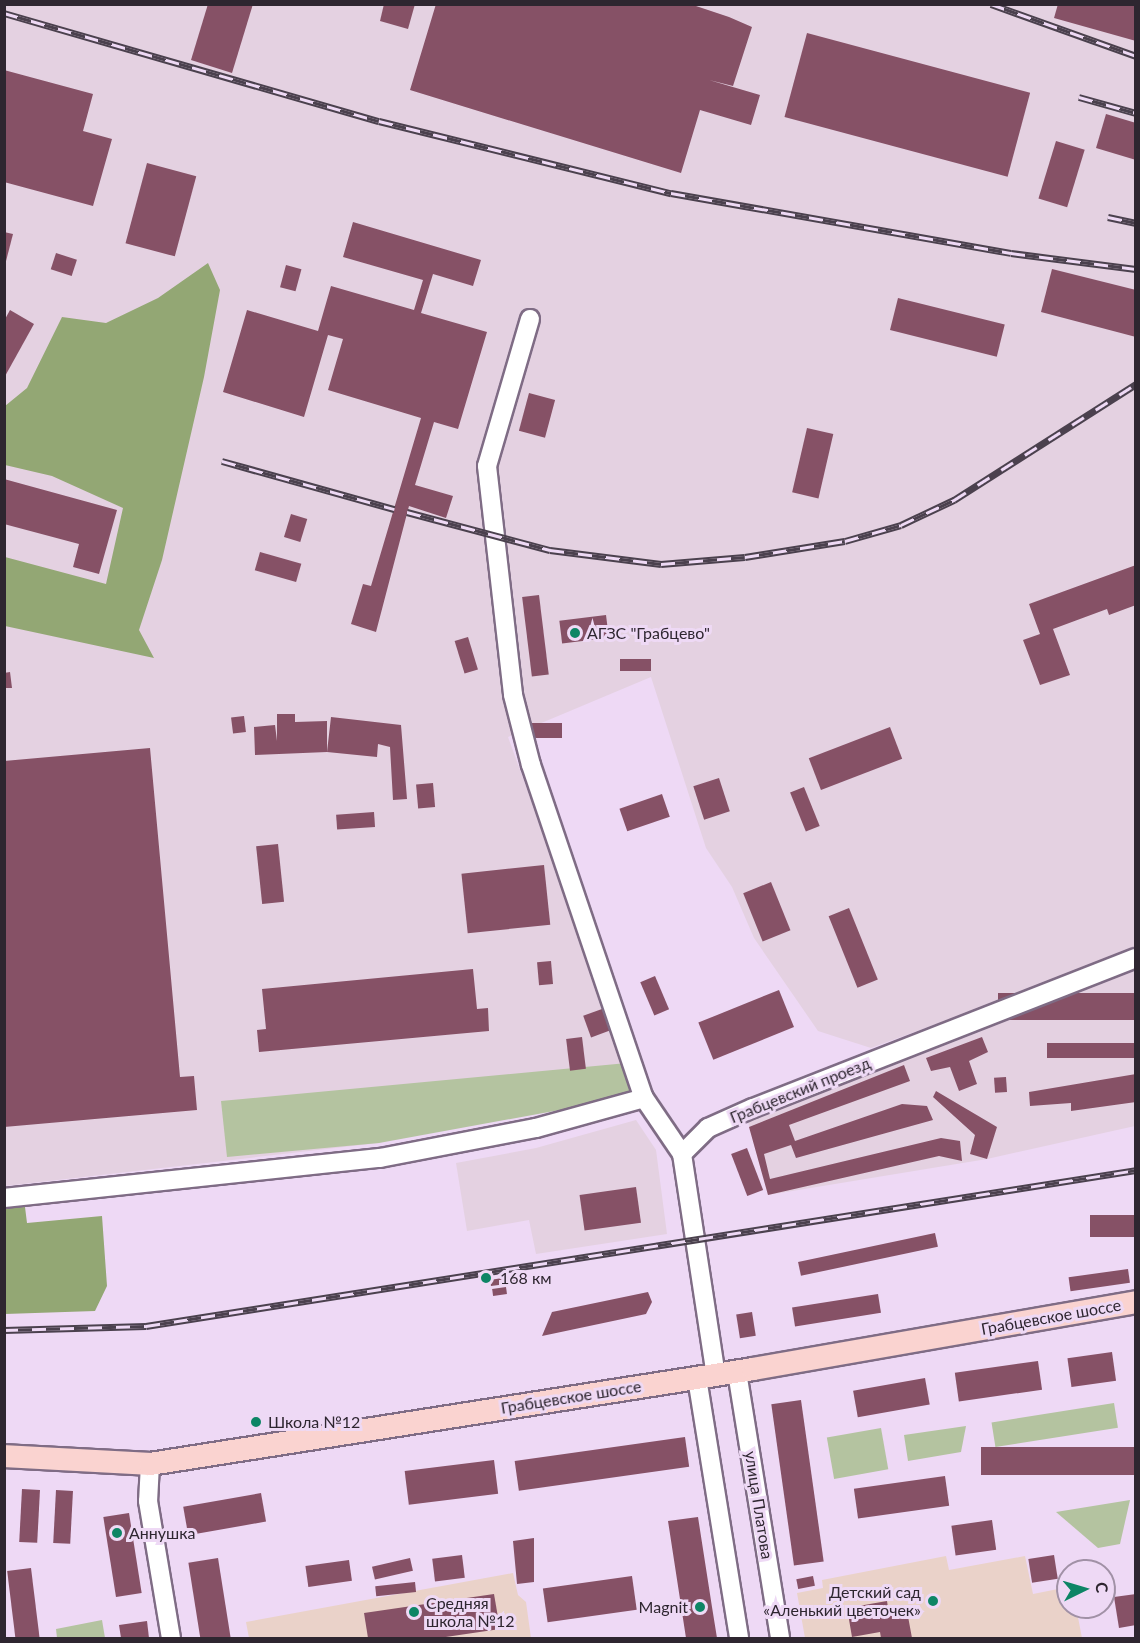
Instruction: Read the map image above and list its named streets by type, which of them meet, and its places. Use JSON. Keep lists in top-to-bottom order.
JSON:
{
  "streets": {
    "main road": ["Грабцевское шоссе"],
    "street": ["Грабцевский проезд", "улица Платова"]
  },
  "crossings": [
    ["Грабцевское шоссе", "улица Платова"]
  ],
  "places": [
    "АГЗС \"Грабцево\"",
    "168 км",
    "Школа №12",
    "Аннушка",
    "Детский сад «Аленький цветочек»",
    "Magnit",
    "Средняя школа №12"
  ],
  "north": "right"
}
